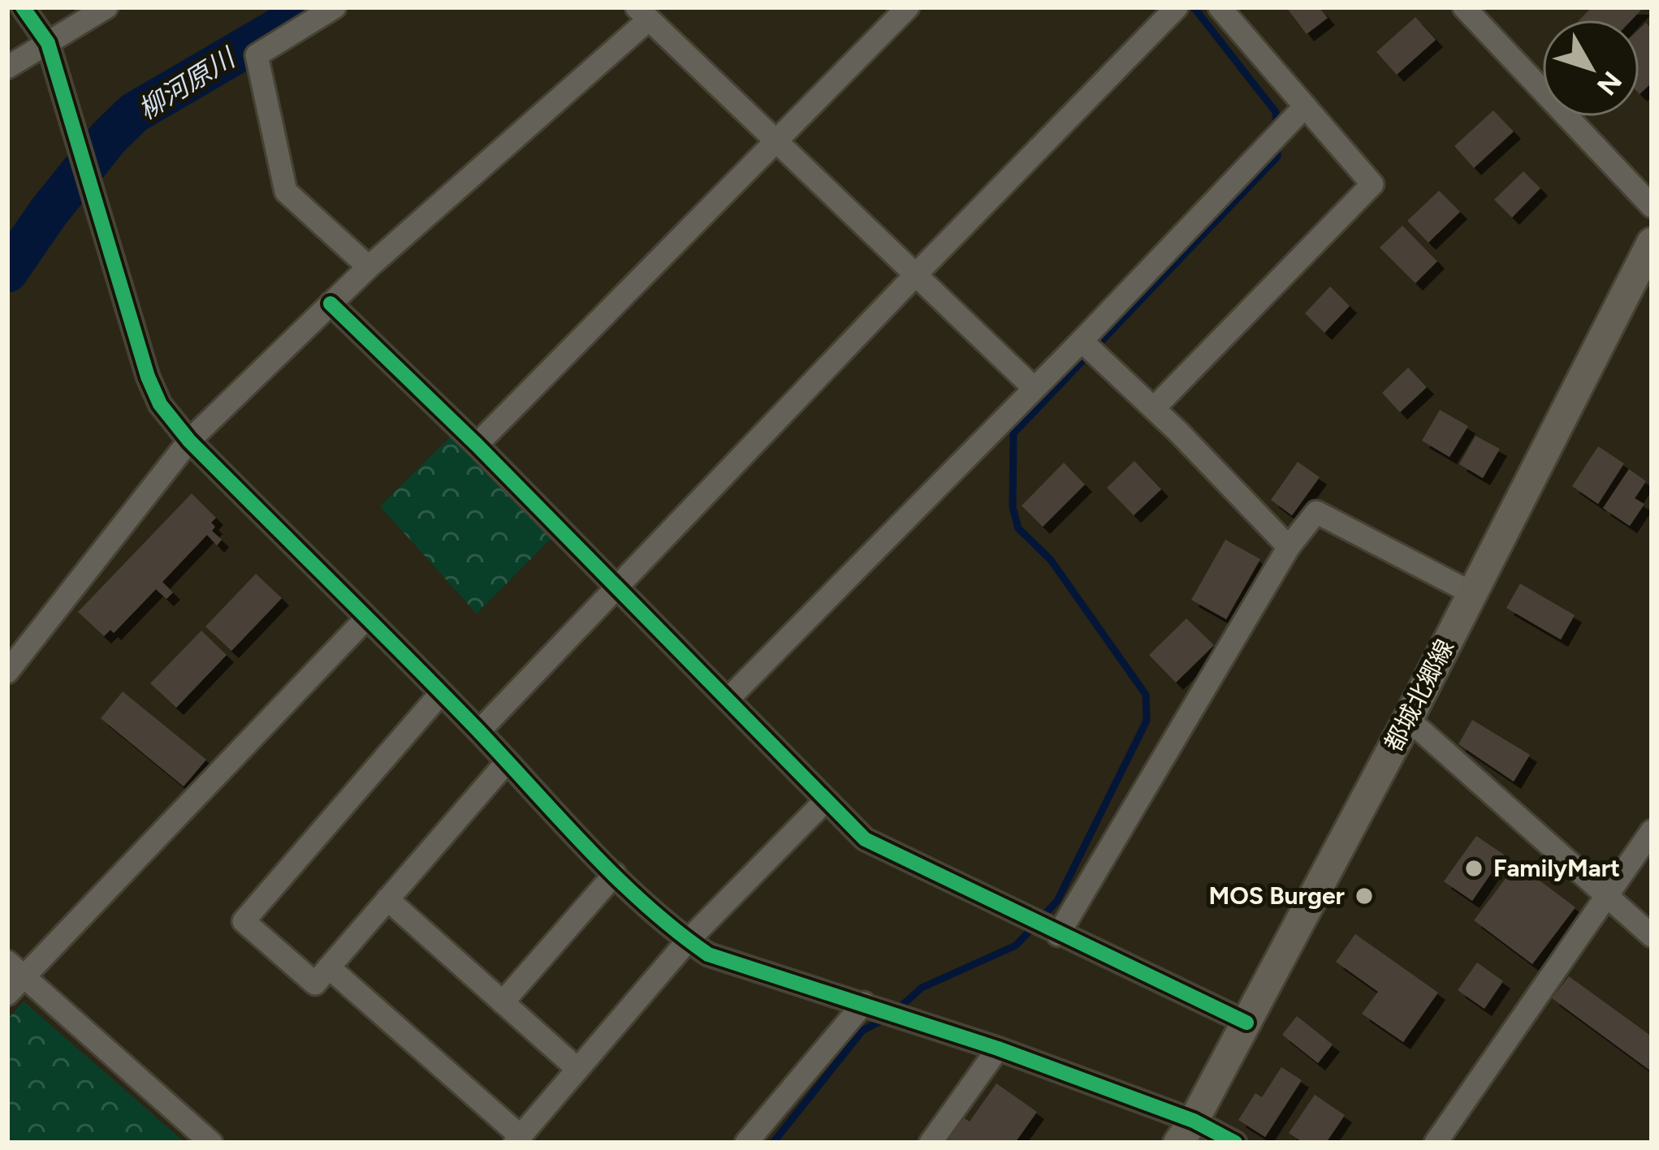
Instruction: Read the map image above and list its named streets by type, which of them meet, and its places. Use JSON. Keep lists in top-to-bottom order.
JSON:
{
  "streets": {
    "main road": ["都城北郷線"]
  },
  "water": ["柳河原川"],
  "places": ["FamilyMart", "MOS Burger"],
  "north": "bottom right"
}
